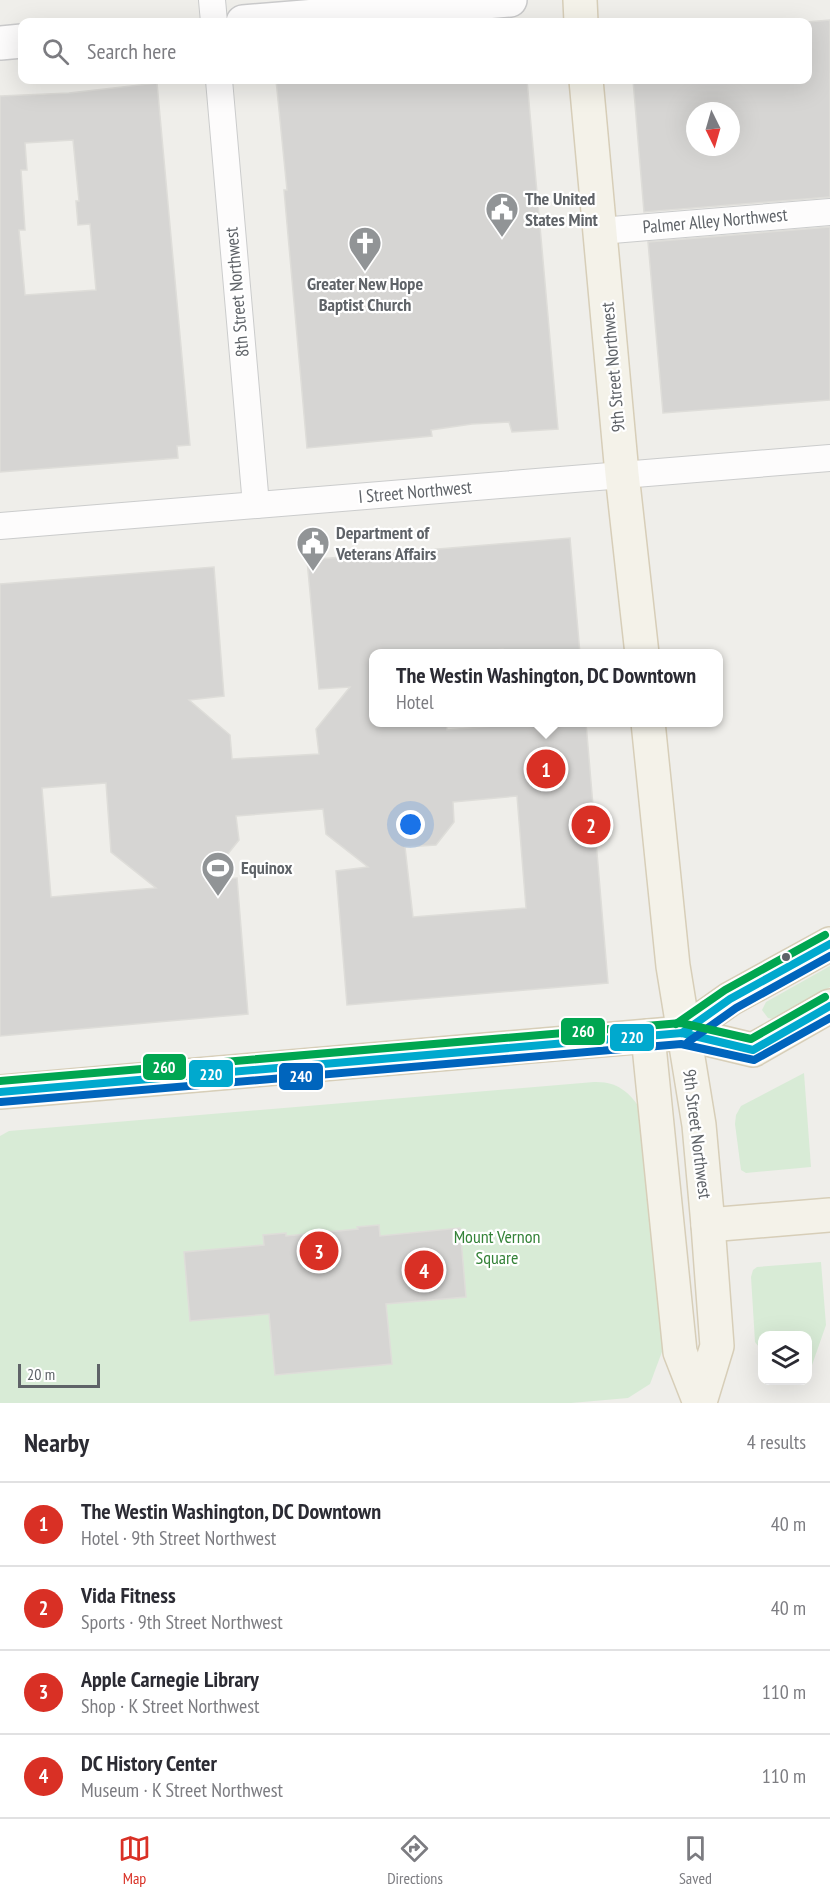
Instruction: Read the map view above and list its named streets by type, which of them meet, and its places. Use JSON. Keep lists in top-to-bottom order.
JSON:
{
  "streets": {
    "main road": ["9th Street Northwest"],
    "street": ["Palmer Alley Northwest", "8th Street Northwest", "I Street Northwest"]
  },
  "crossings": [
    ["Palmer Alley Northwest", "9th Street Northwest"],
    ["8th Street Northwest", "I Street Northwest"],
    ["9th Street Northwest", "I Street Northwest"]
  ],
  "parks": ["Mount Vernon Square"],
  "places": {
    "public building": ["The United States Mint", "Department of Veterans Affairs"],
    "church": ["Greater New Hope Baptist Church"],
    "sports": ["Equinox"]
  },
  "lines": ["transit line 260", "transit line 220", "transit line 240"],
  "scale_bar": "20 m",
  "north": "bottom",
  "page": {
    "search": "Search here",
    "popup": ["The Westin Washington, DC Downtown", "Hotel"],
    "pins": [
      "1",
      "2",
      "3",
      "4"
    ],
    "scale": "20 m",
    "heading": ["Nearby", "4 results"],
    "list": [
      {
        "mark": "1",
        "name": "The Westin Washington, DC Downtown",
        "note": "Hotel · 9th Street Northwest",
        "value": "40 m"
      },
      {
        "mark": "2",
        "name": "Vida Fitness",
        "note": "Sports · 9th Street Northwest",
        "value": "40 m"
      },
      {
        "mark": "3",
        "name": "Apple Carnegie Library",
        "note": "Shop · K Street Northwest",
        "value": "110 m"
      },
      {
        "mark": "4",
        "name": "DC History Center",
        "note": "Museum · K Street Northwest",
        "value": "110 m"
      }
    ],
    "nav": ["Map", "Directions", "Saved"]
  }
}
